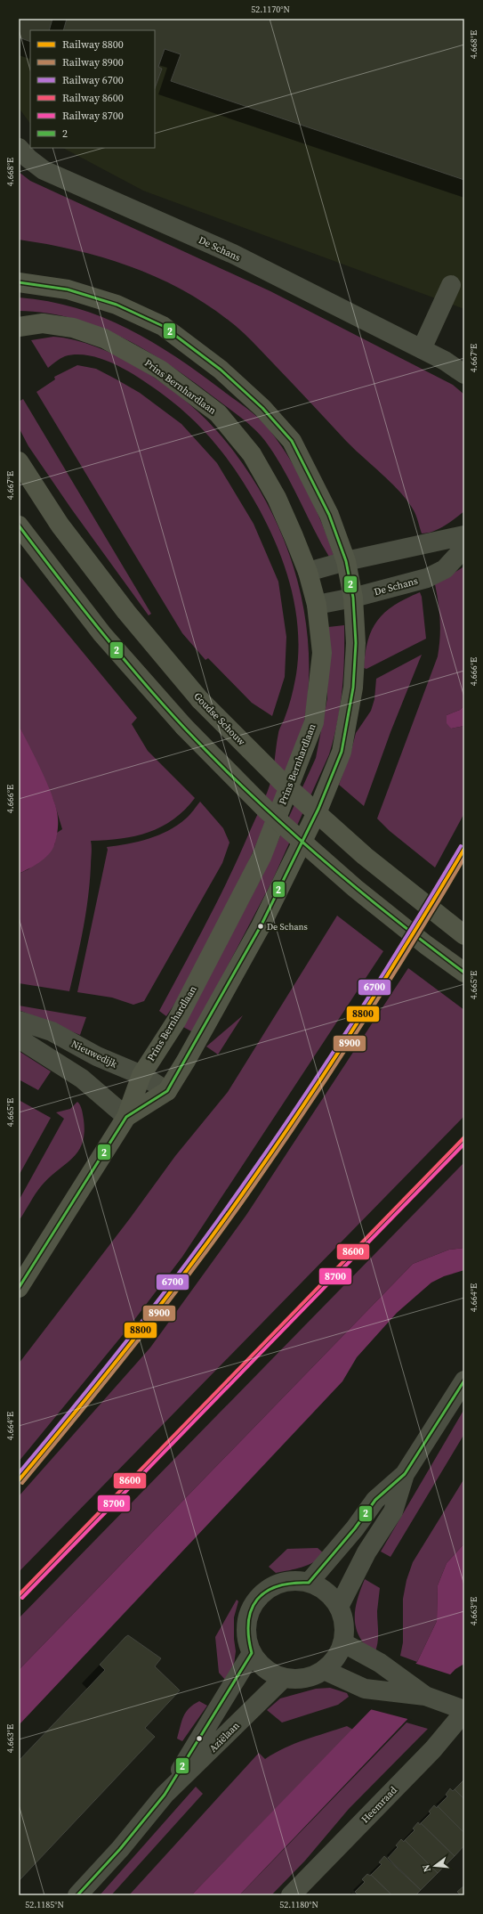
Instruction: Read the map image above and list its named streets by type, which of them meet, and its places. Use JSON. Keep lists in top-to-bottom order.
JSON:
{
  "streets": {
    "main road": ["Prins Bernhardlaan", "Goudse Schouw"],
    "street": [
      "De Schans",
      "Nieuwedijk",
      "Aziëlaan",
      "Heemraad"
    ]
  },
  "crossings": [
    ["De Schans", "Prins Bernhardlaan"],
    ["Prins Bernhardlaan", "Nieuwedijk"]
  ],
  "places": ["De Schans"],
  "lines": [
    "transit line 2",
    "rail line 6700",
    "rail line 8800",
    "rail line 8900",
    "rail line 8600",
    "rail line 8700"
  ],
  "legend": [
    "Railway 8800",
    "Railway 8900",
    "Railway 6700",
    "Railway 8600",
    "Railway 8700",
    "2"
  ],
  "north": "left",
  "coordinates": [
    "52.1170°N",
    "4.668°E",
    "4.667°E",
    "4.666°E",
    "4.665°E",
    "4.664°E",
    "4.663°E",
    "52.1185°N",
    "52.1180°N"
  ]
}
